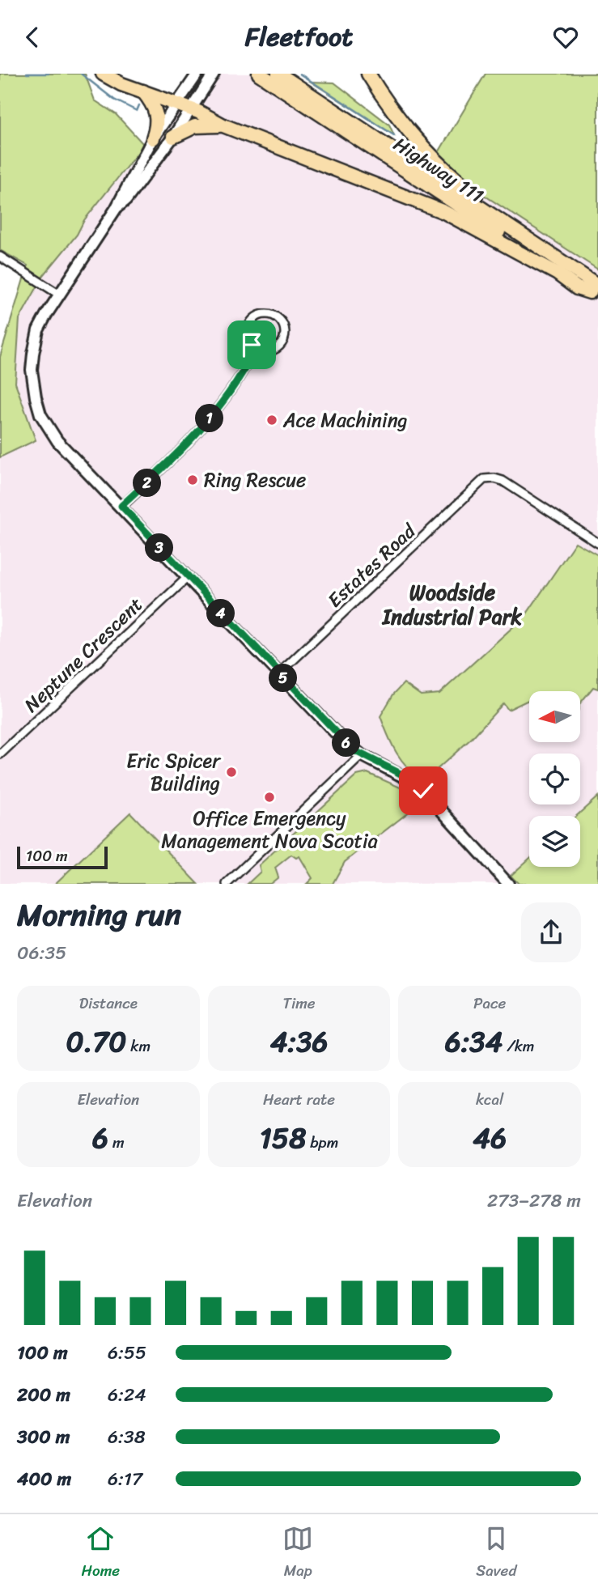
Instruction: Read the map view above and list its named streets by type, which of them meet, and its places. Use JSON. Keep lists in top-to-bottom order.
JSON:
{
  "streets": {
    "highway": ["Highway 111"],
    "street": ["Estates Road", "Neptune Crescent"]
  },
  "districts": ["Woodside Industrial Park"],
  "places": [
    "Ace Machining",
    "Ring Rescue",
    "Eric Spicer Building",
    "Office Emergency Management Nova Scotia"
  ],
  "scale_bar": "100 m",
  "north": "left",
  "page": {
    "header": "Fleetfoot",
    "pins": [
      "1",
      "2",
      "3",
      "4",
      "5",
      "6"
    ],
    "scale": "100 m",
    "heading": ["Morning run", "06:35"],
    "stats": [
      ["Distance", "0.70 km"],
      ["Time", "4:36"],
      ["Pace", "6:34 /km"],
      ["Elevation", "6 m"],
      ["Heart rate", "158 bpm"],
      ["kcal", "46"]
    ],
    "chart": ["Elevation", "273–278 m"],
    "list": [
      {
        "name": "100 m",
        "note": "6:55"
      },
      {
        "name": "200 m",
        "note": "6:24"
      },
      {
        "name": "300 m",
        "note": "6:38"
      },
      {
        "name": "400 m",
        "note": "6:17"
      }
    ],
    "tabs": ["Home", "Map", "Saved"]
  }
}
